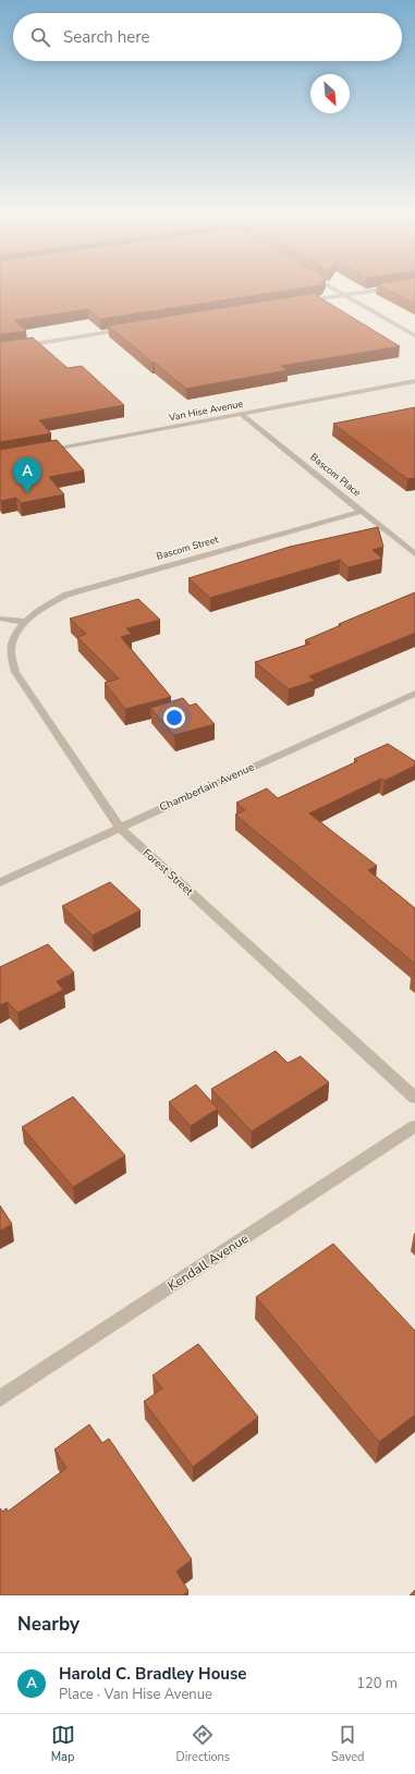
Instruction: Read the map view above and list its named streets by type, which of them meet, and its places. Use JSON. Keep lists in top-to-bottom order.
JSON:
{
  "streets": {
    "street": [
      "Van Hise Avenue",
      "Bascom Place",
      "Bascom Street",
      "Chamberlain Avenue",
      "Forest Street",
      "Kendall Avenue"
    ]
  },
  "crossings": [
    ["Van Hise Avenue", "Bascom Place"],
    ["Bascom Place", "Bascom Street"],
    ["Bascom Street", "Forest Street"],
    ["Chamberlain Avenue", "Forest Street"]
  ],
  "north": "bottom right",
  "page": {
    "search": "Search here",
    "pins": "A",
    "heading": "Nearby",
    "list": [
      {
        "mark": "A",
        "name": "Harold C. Bradley House",
        "note": "Place · Van Hise Avenue",
        "value": "120 m"
      }
    ],
    "nav": ["Map", "Directions", "Saved"]
  }
}
